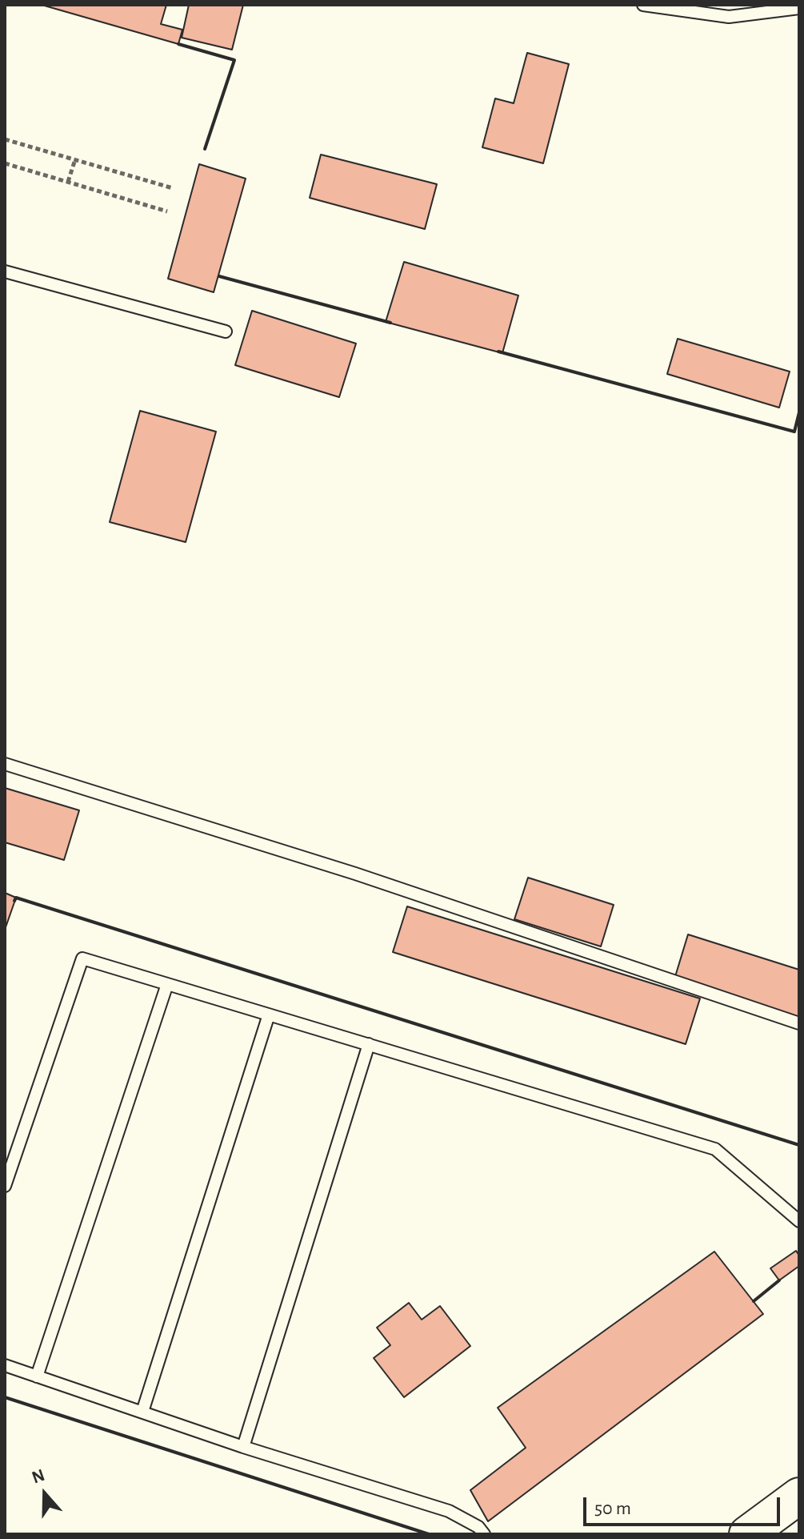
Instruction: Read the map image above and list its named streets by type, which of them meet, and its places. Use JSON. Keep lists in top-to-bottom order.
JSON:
{
  "scale_bar": "50 m",
  "north": "top"
}
